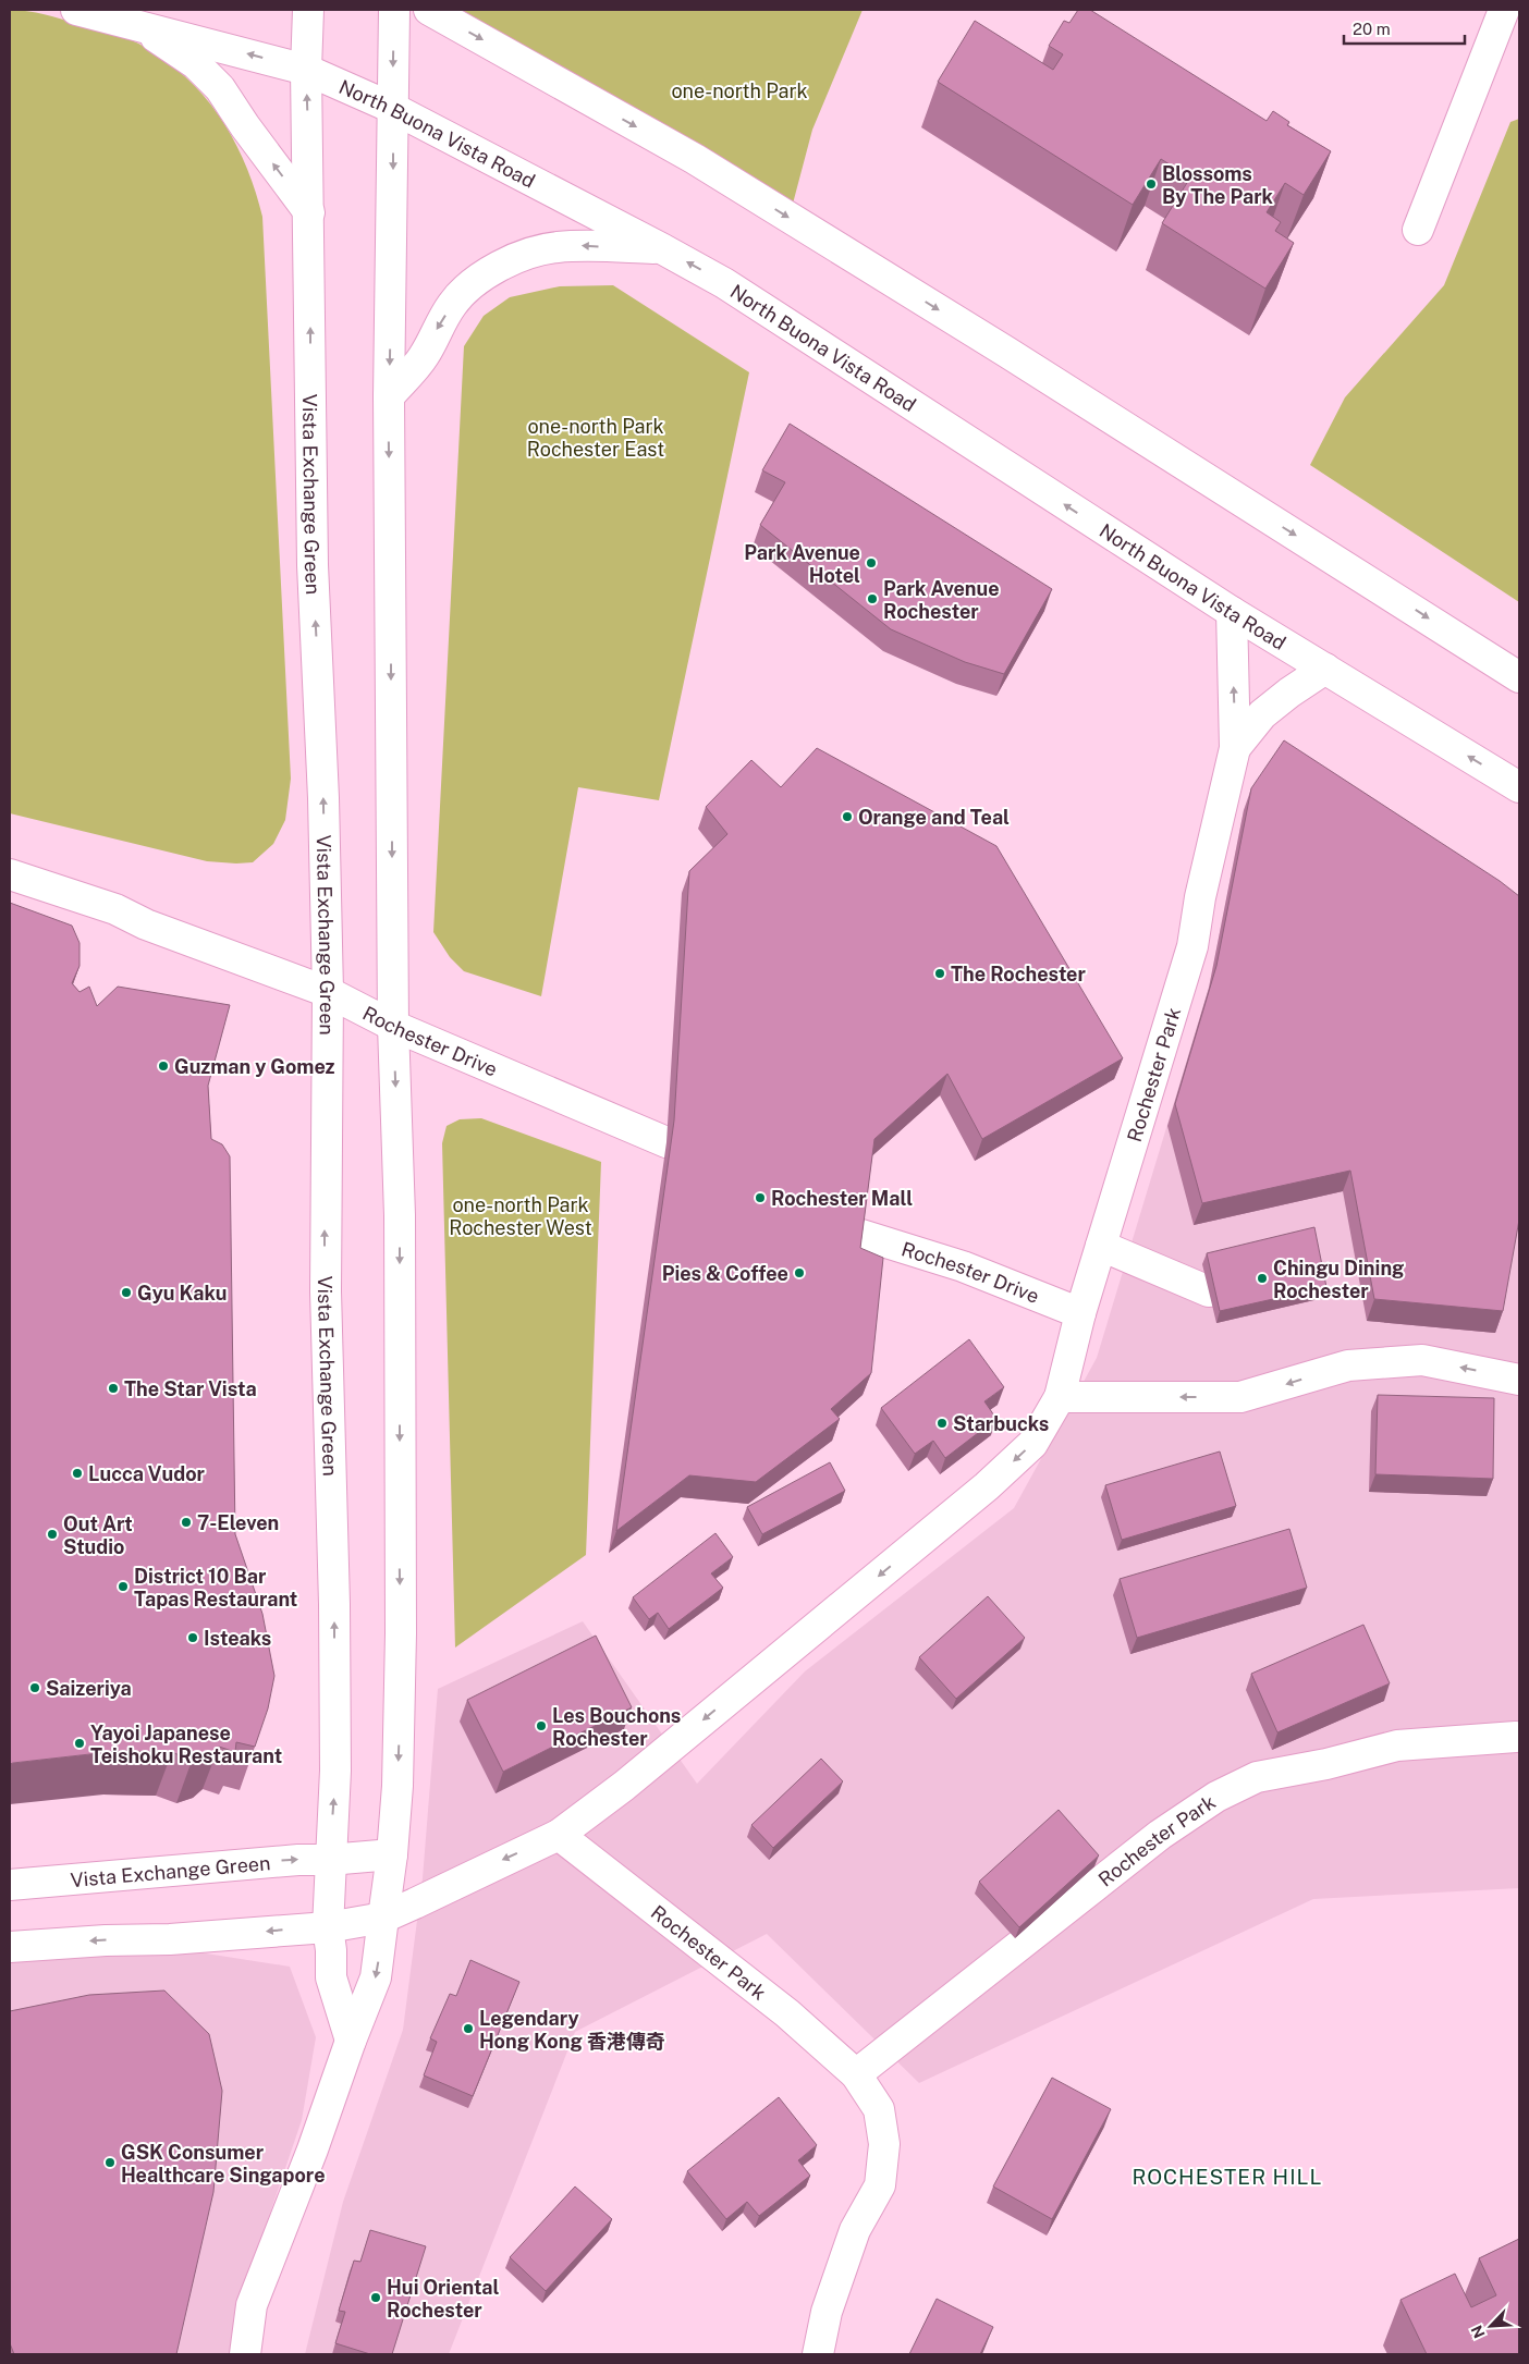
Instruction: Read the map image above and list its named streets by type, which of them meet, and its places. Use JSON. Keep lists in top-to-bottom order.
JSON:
{
  "streets": {
    "street": [
      "North Buona Vista Road",
      "Vista Exchange Green",
      "Rochester Drive",
      "Rochester Park"
    ]
  },
  "crossings": [
    ["North Buona Vista Road", "Vista Exchange Green"],
    ["North Buona Vista Road", "Rochester Park"],
    ["Vista Exchange Green", "Rochester Drive"],
    ["Rochester Drive", "Rochester Park"]
  ],
  "districts": ["ROCHESTER HILL"],
  "parks": ["one-north Park", "one-north Park Rochester East", "one-north Park Rochester West"],
  "places": [
    "Blossoms By The Park",
    "Park Avenue Hotel",
    "Park Avenue Rochester",
    "Orange and Teal",
    "The Rochester",
    "Guzman y Gomez",
    "Rochester Mall",
    "Pies & Coffee",
    "Chingu Dining Rochester",
    "Gyu Kaku",
    "The Star Vista",
    "Starbucks",
    "Lucca Vudor",
    "7-Eleven",
    "Out Art Studio",
    "District 10 Bar Tapas Restaurant",
    "Isteaks",
    "Saizeriya",
    "Les Bouchons Rochester",
    "Yayoi Japanese Teishoku Restaurant",
    "Legendary Hong Kong 香港傳奇",
    "GSK Consumer Healthcare Singapore",
    "Hui Oriental Rochester"
  ],
  "scale_bar": "20 m",
  "north": "bottom left"
}
